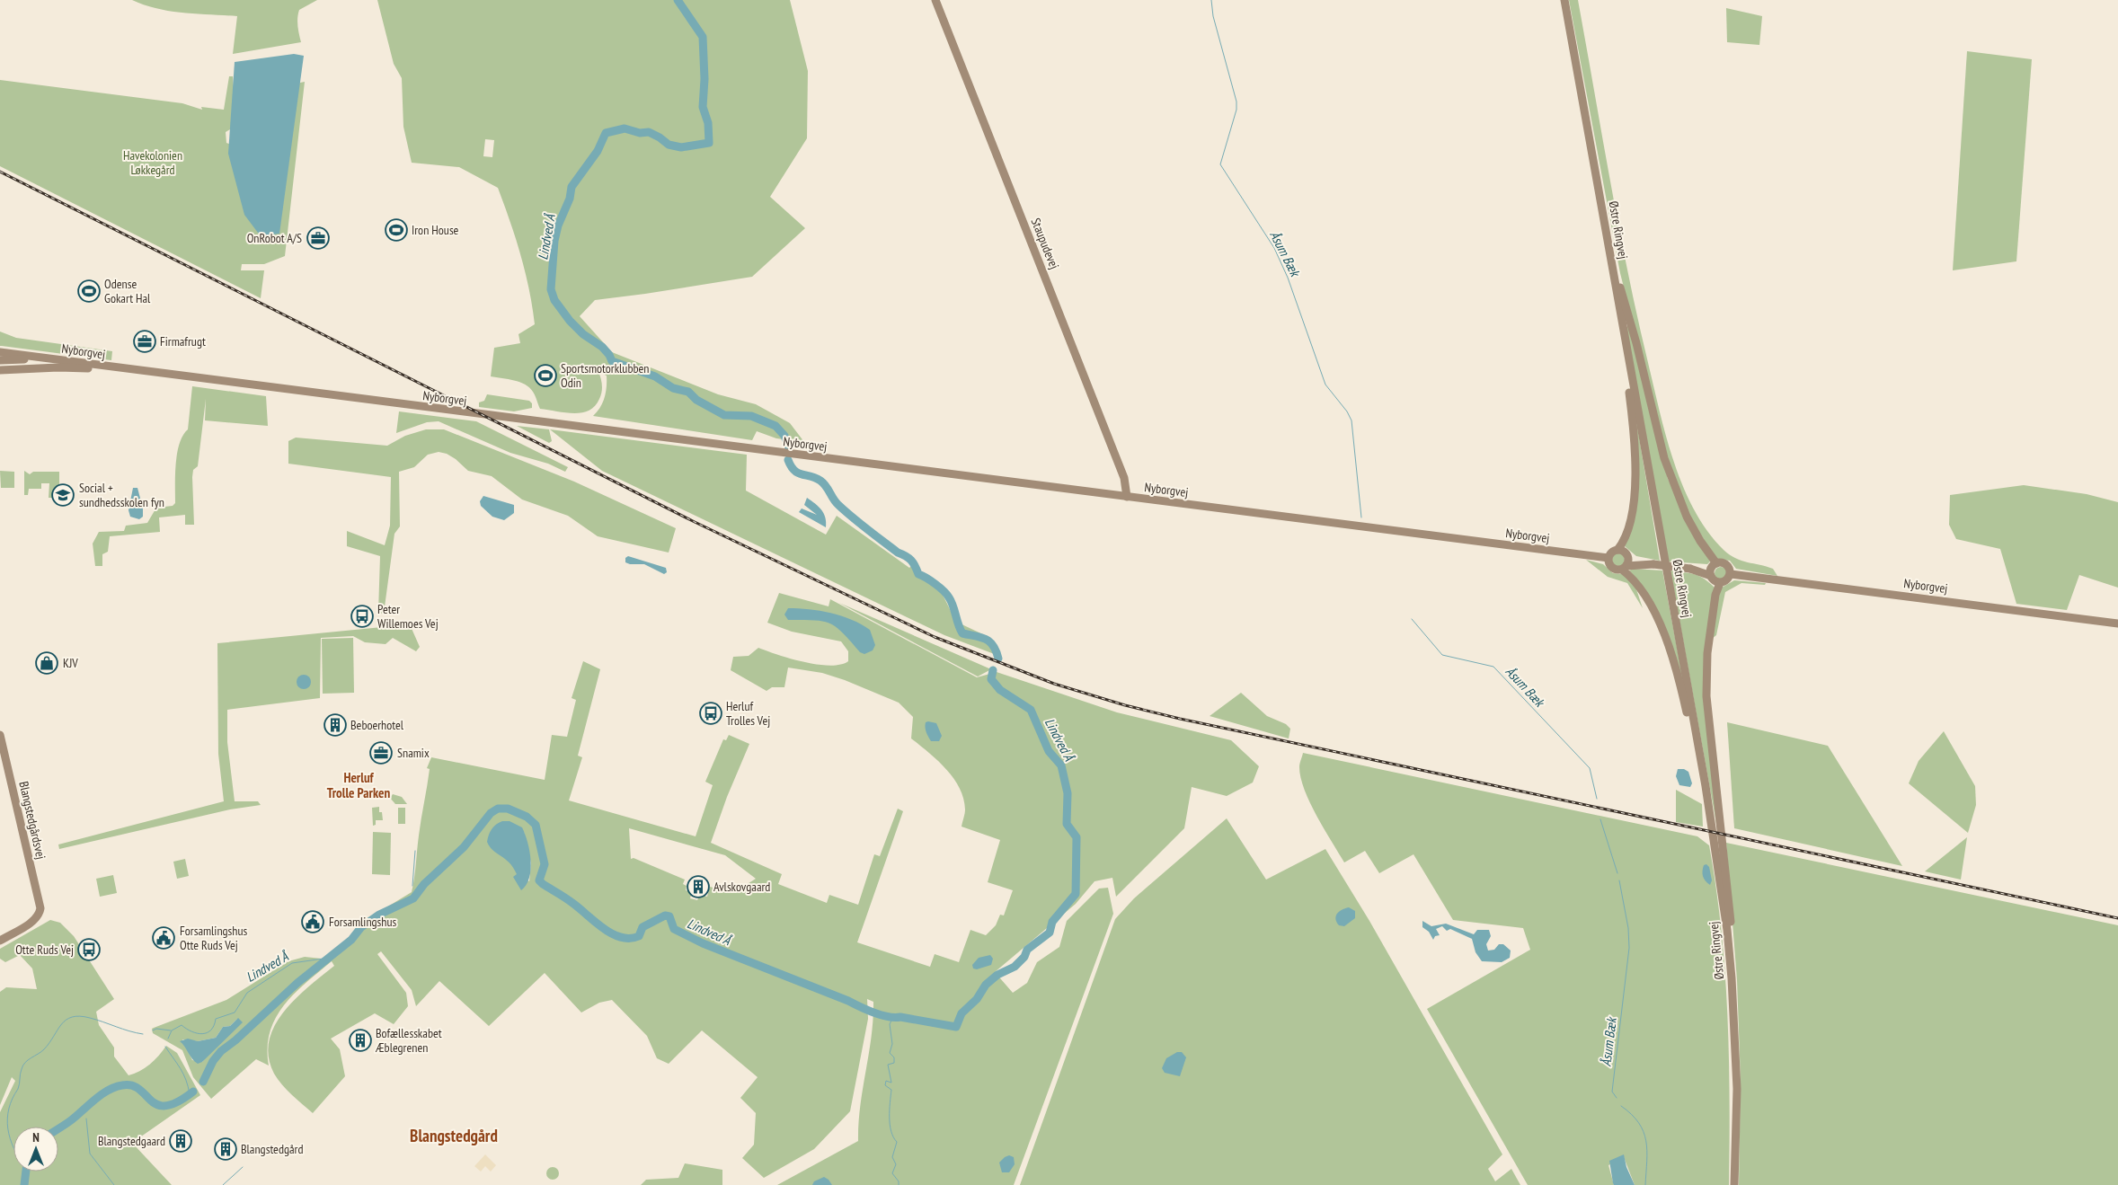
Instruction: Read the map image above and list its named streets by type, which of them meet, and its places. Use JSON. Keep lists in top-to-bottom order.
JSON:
{
  "streets": {
    "main road": [
      "Østre Ringvej",
      "Staupudevej",
      "Nyborgvej",
      "Blangstedgårdsvej"
    ]
  },
  "crossings": [
    ["Staupudevej", "Nyborgvej"]
  ],
  "districts": ["Herluf Trolle Parken", "Blangstedgård"],
  "water": ["Lindved Å", "Åsum Bæk"],
  "parks": ["Havekolonien Løkkegård"],
  "places": {
    "sports": ["Iron House", "Odense Gokart Hal", "Sportsmotorklubben Odin"],
    "office": ["OnRobot A/S", "Firmafrugt", "Snamix"],
    "school or university": ["Social + sundhedsskolen fyn"],
    "bus stop": ["Peter Willemoes Vej", "Herluf Trolles Vej", "Otte Ruds Vej"],
    "shop": ["KJV"],
    "building": [
      "Beboerhotel",
      "Avlskovgaard",
      "Bofællesskabet Æblegrenen",
      "Blangstedgaard",
      "Blangstedgård"
    ],
    "public building": ["Forsamlingshus", "Forsamlingshus Otte Ruds Vej"]
  },
  "north": "top"
}
